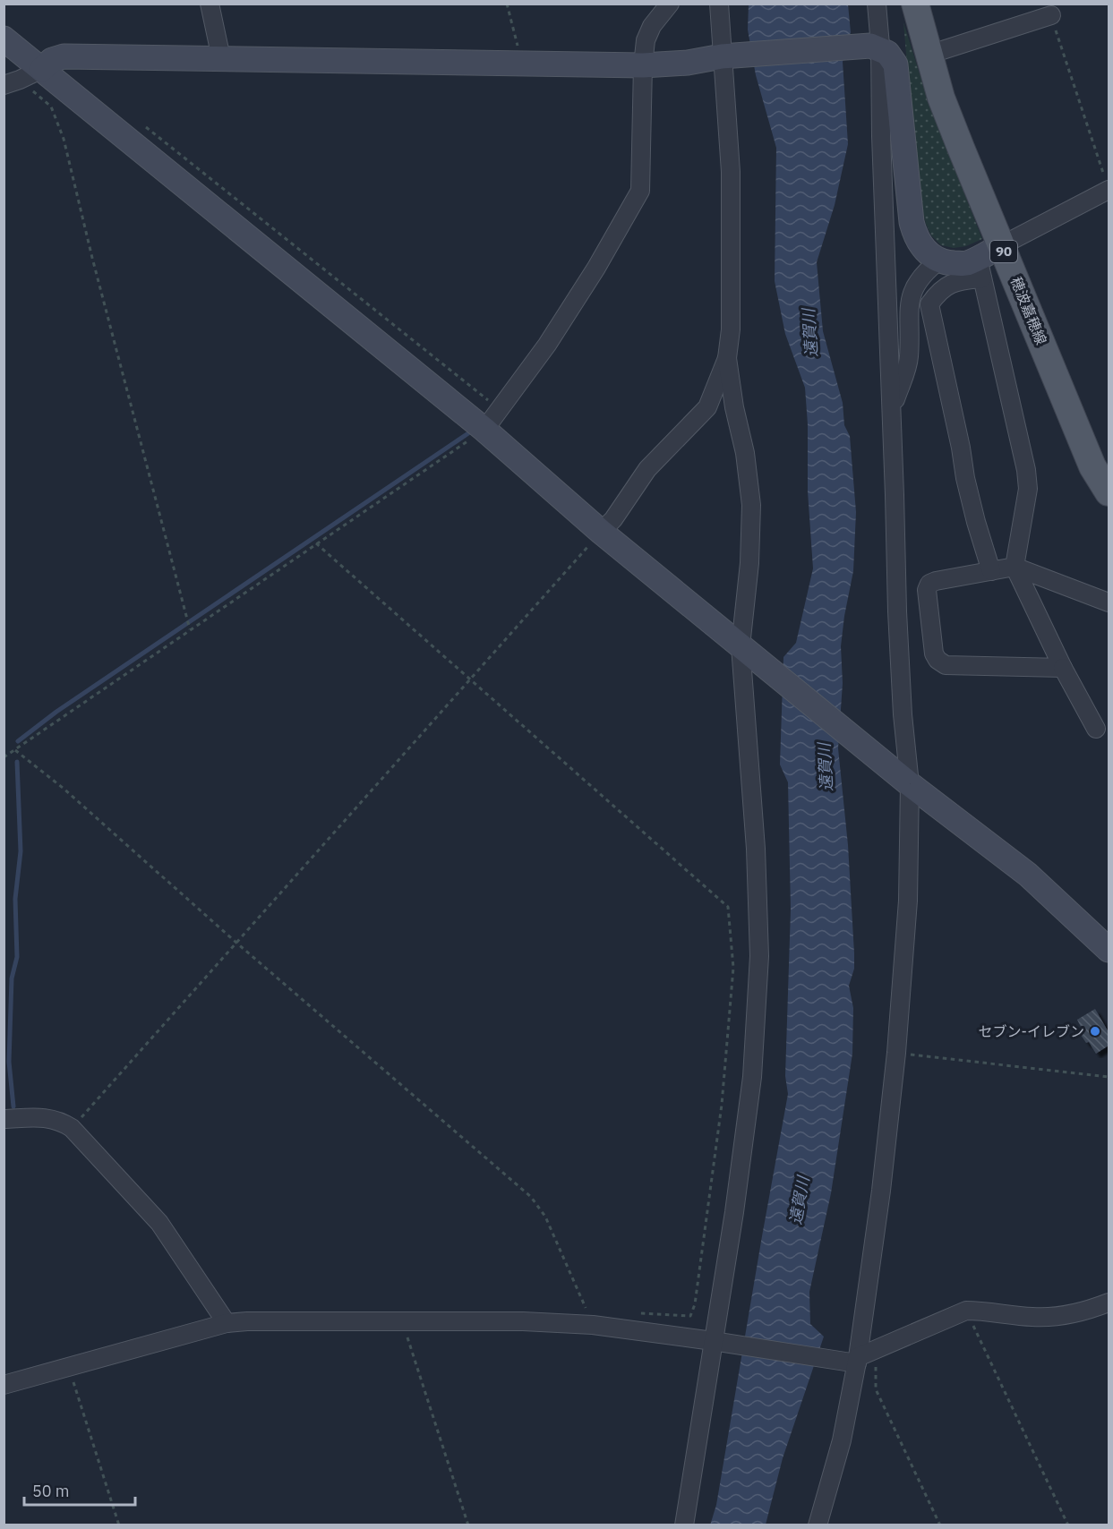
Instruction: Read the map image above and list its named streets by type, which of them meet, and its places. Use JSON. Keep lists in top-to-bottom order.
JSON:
{
  "streets": {
    "main road": ["90", "穂波嘉穂線"]
  },
  "water": ["遠賀川"],
  "places": ["セブン-イレブン"],
  "scale_bar": "50 m"
}
